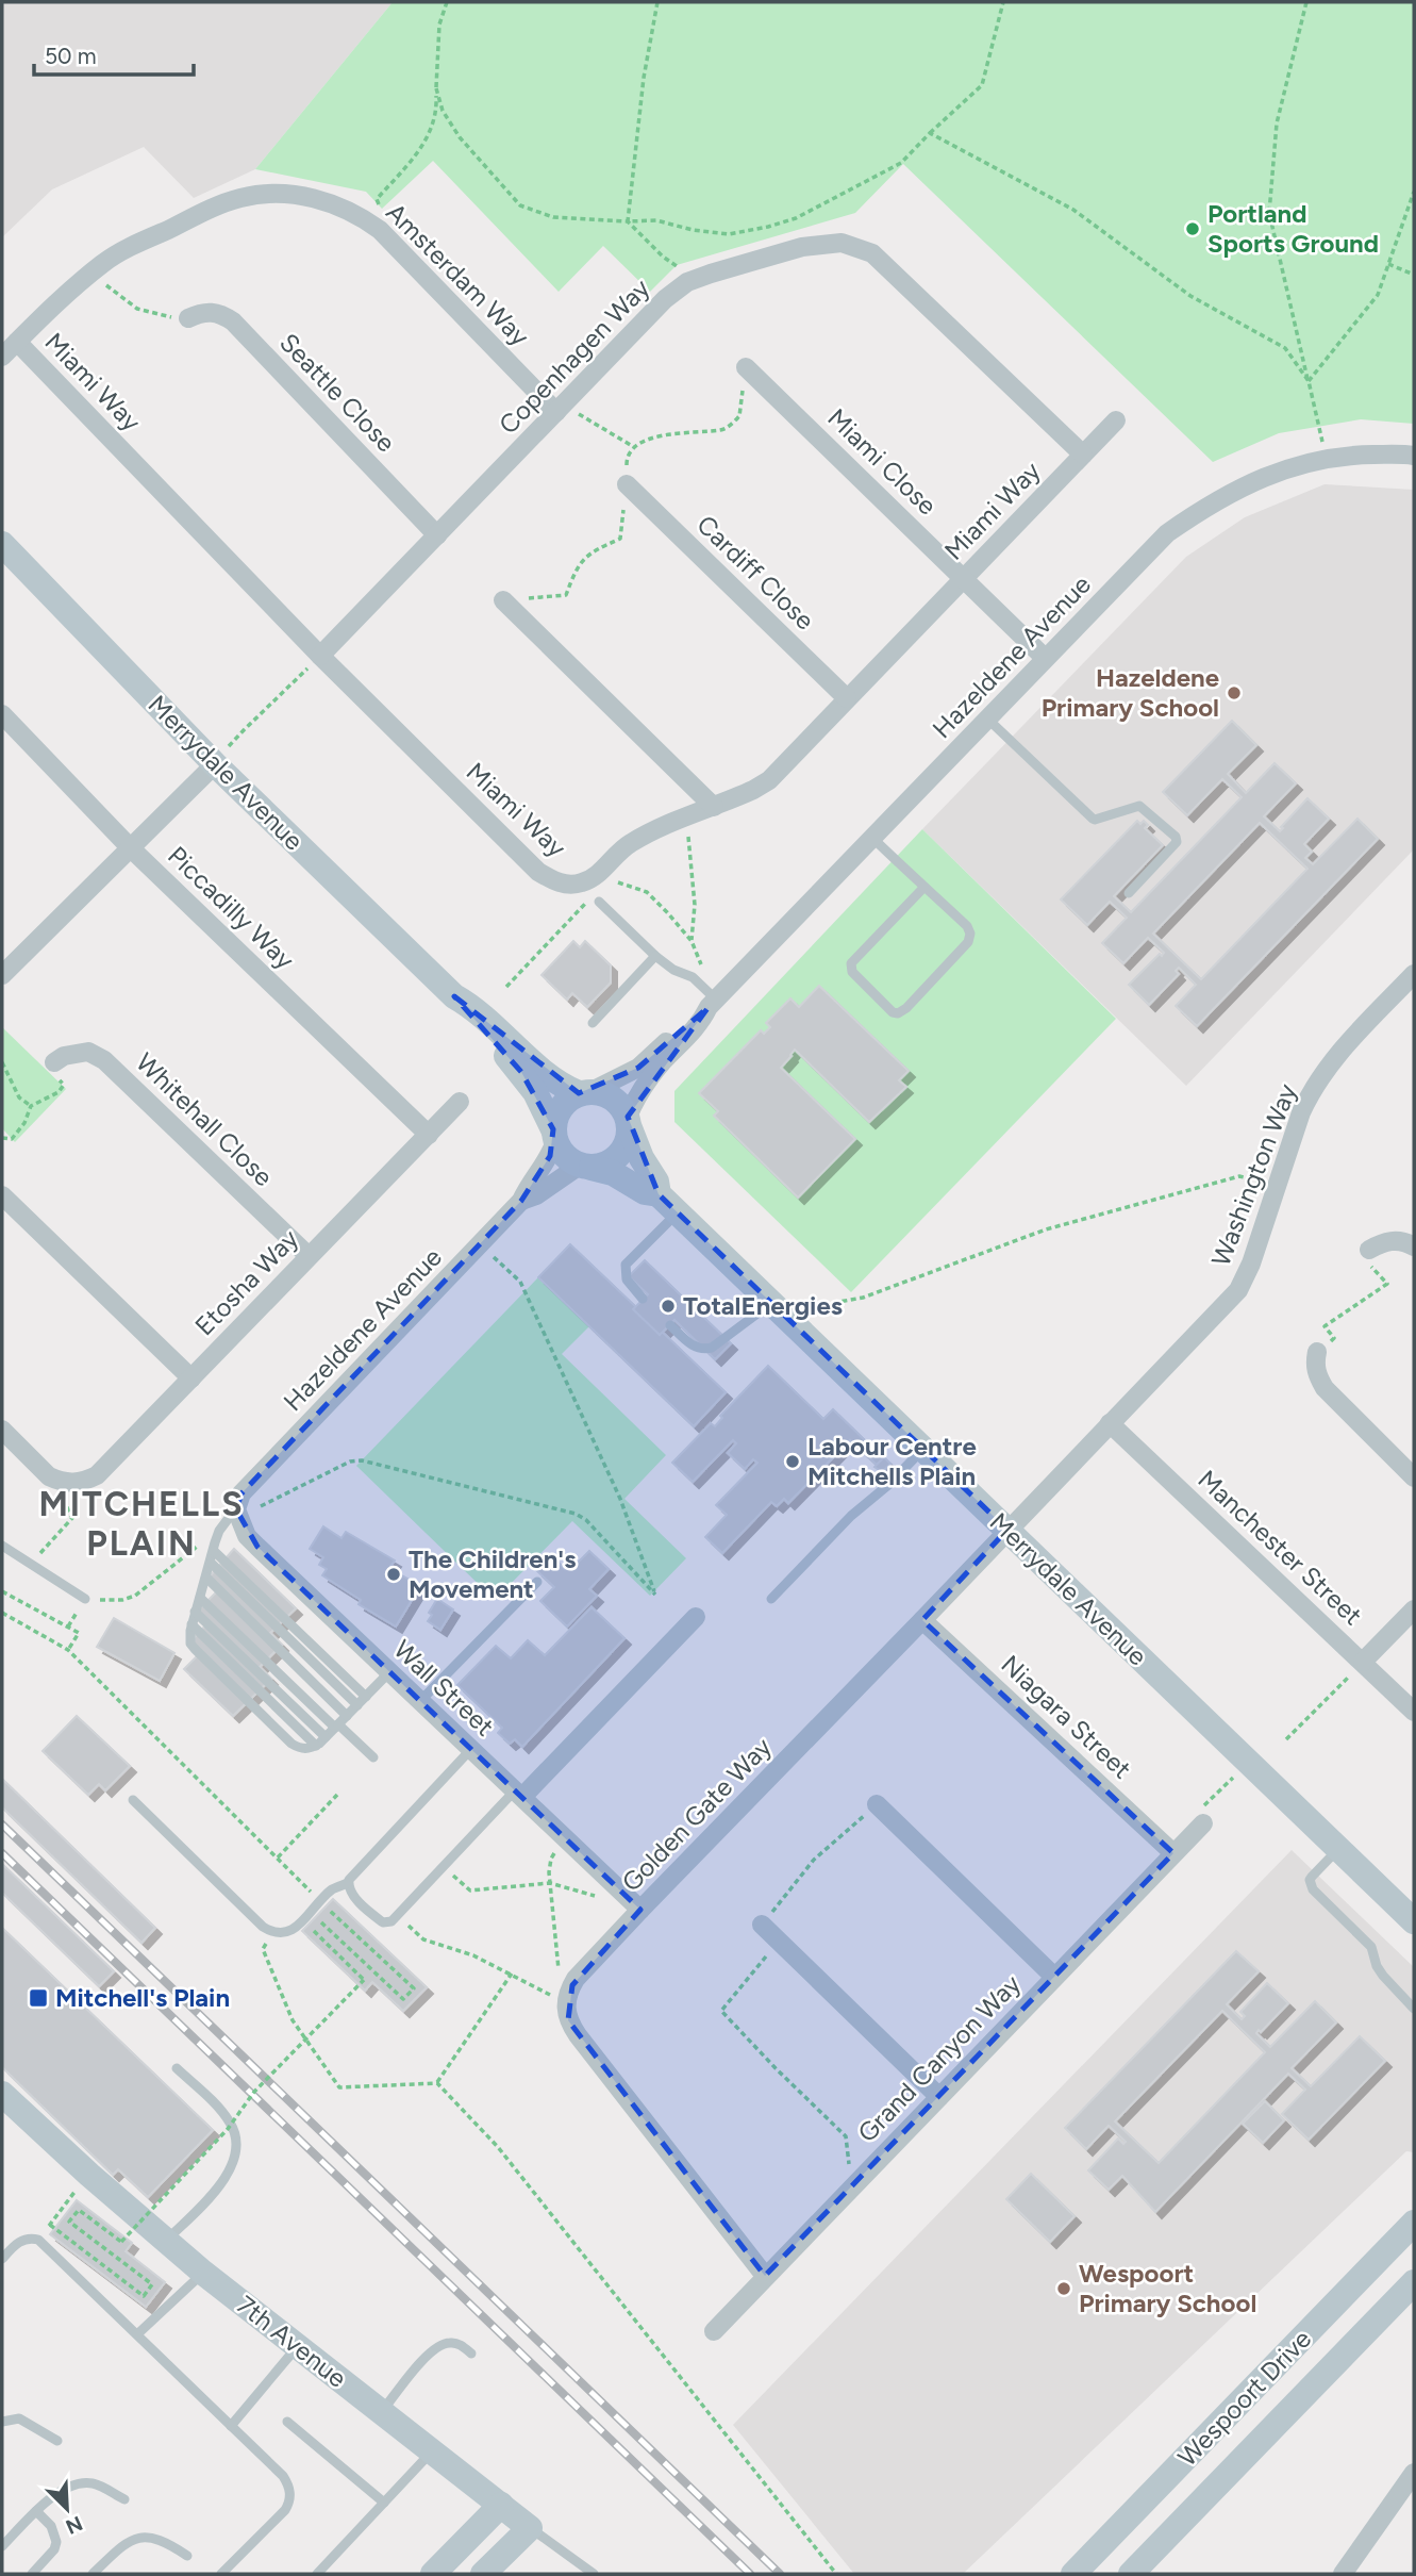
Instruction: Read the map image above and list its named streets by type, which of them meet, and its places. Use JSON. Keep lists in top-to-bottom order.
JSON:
{
  "streets": {
    "street": [
      "Amsterdam Way",
      "Copenhagen Way",
      "Miami Way",
      "Seattle Close",
      "Miami Close",
      "Cardiff Close",
      "Hazeldene Avenue",
      "Merrydale Avenue",
      "Piccadilly Way",
      "Whitehall Close",
      "Washington Way",
      "Etosha Way",
      "Manchester Street",
      "Wall Street",
      "Niagara Street",
      "Golden Gate Way",
      "Grand Canyon Way",
      "7th Avenue",
      "Wespoort Drive"
    ]
  },
  "crossings": [
    ["Amsterdam Way", "Copenhagen Way"],
    ["Amsterdam Way", "Miami Way"],
    ["Copenhagen Way", "Miami Way"],
    ["Copenhagen Way", "Seattle Close"],
    ["Miami Way", "Miami Close"],
    ["Miami Way", "Cardiff Close"],
    ["Miami Close", "Hazeldene Avenue"],
    ["Hazeldene Avenue", "Merrydale Avenue"],
    ["Hazeldene Avenue", "Wall Street"],
    ["Merrydale Avenue", "Golden Gate Way"],
    ["Piccadilly Way", "Etosha Way"],
    ["Whitehall Close", "Etosha Way"],
    ["Washington Way", "Manchester Street"],
    ["Washington Way", "Golden Gate Way"],
    ["Manchester Street", "Golden Gate Way"],
    ["Wall Street", "Golden Gate Way"],
    ["Niagara Street", "Golden Gate Way"],
    ["Niagara Street", "Grand Canyon Way"]
  ],
  "districts": ["MITCHELLS PLAIN"],
  "places": {
    "other": [
      "Portland Sports Ground",
      "Hazeldene Primary School",
      "TotalEnergies",
      "Labour Centre Mitchells Plain",
      "The Children's Movement",
      "Wespoort Primary School"
    ],
    "transit": ["Mitchell's Plain"]
  },
  "scale_bar": "50 m",
  "north": "bottom right"
}
